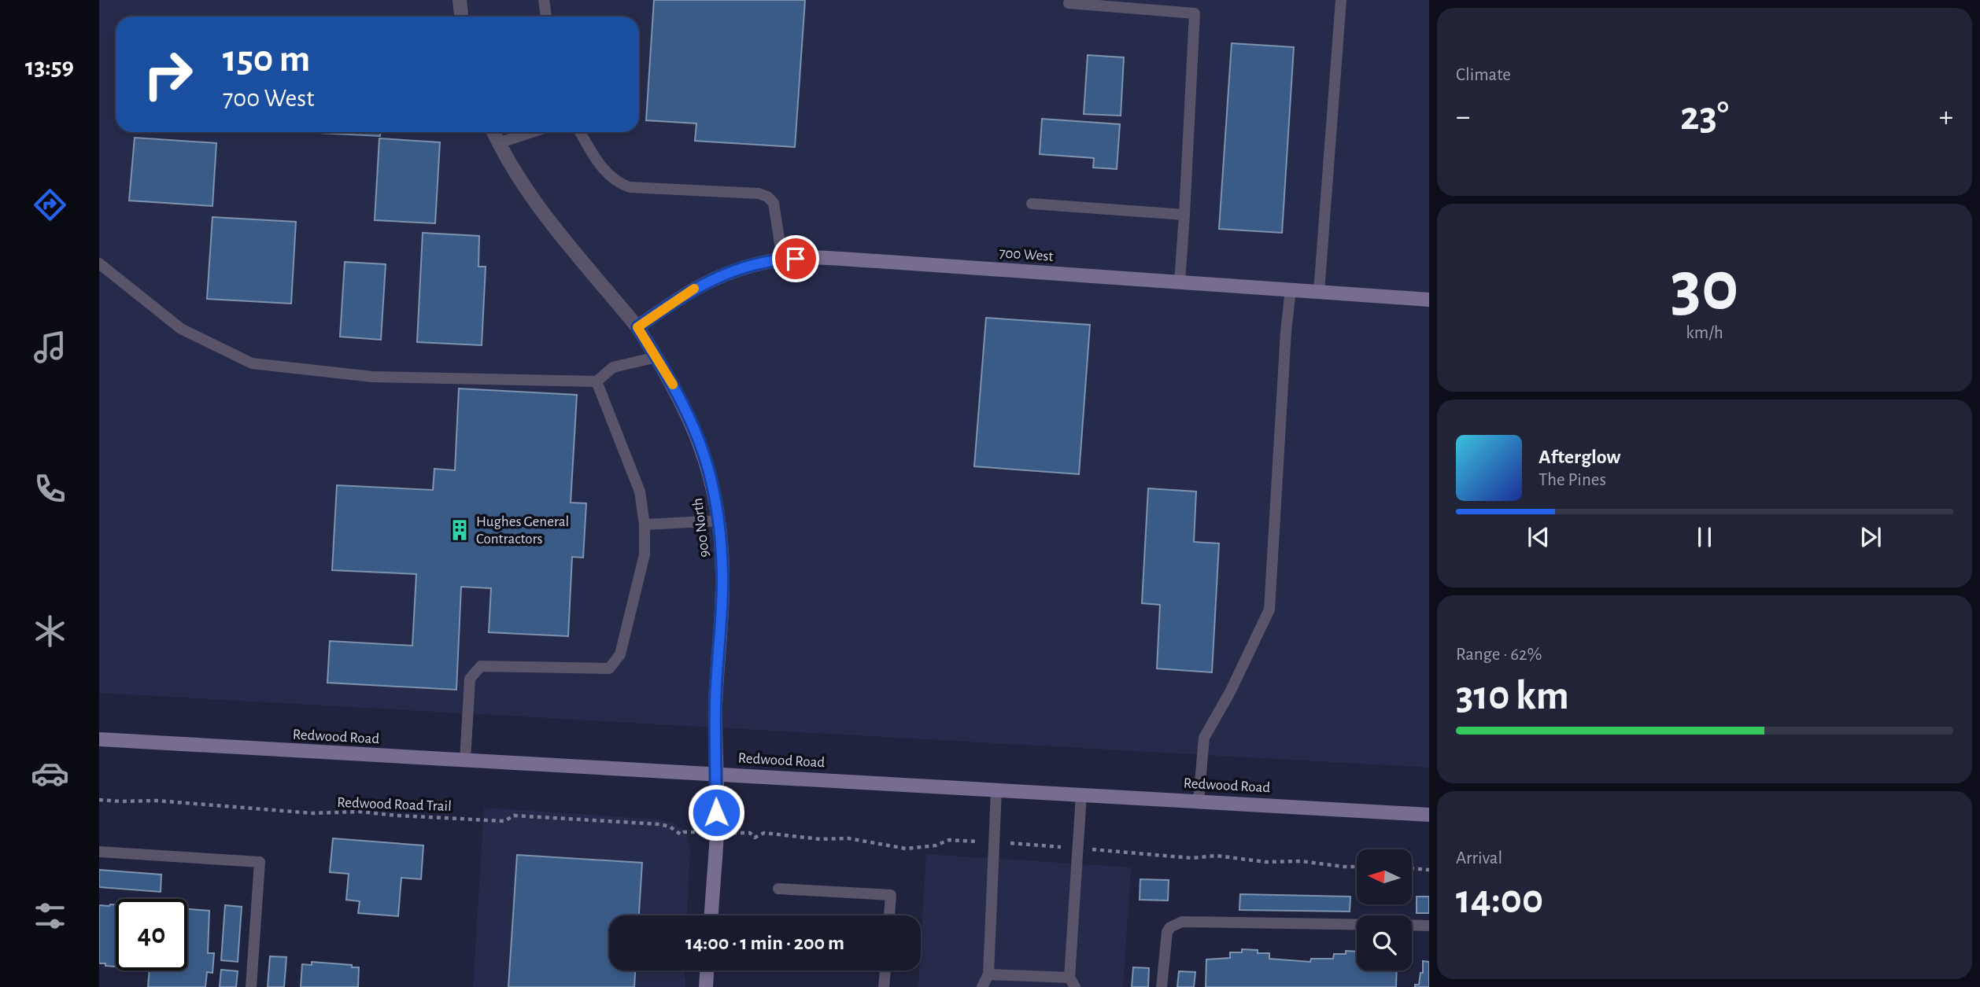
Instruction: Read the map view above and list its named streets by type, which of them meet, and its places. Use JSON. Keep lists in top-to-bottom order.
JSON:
{
  "streets": {
    "street": ["700 West", "900 North", "Redwood Road"],
    "path": ["Redwood Road Trail"]
  },
  "crossings": [
    ["700 West", "900 North"],
    ["900 North", "Redwood Road"]
  ],
  "places": {
    "building": ["Hughes General Contractors"]
  },
  "north": "left",
  "page": {
    "tabs": "13:59",
    "tile": [
      "Climate",
      ["30", "km/h"],
      ["Range · 62%", "310 km"],
      ["Arrival", "14:00"]
    ],
    "turn": ["150 m", "700 West"],
    "heat": ["−", "23°", "+"],
    "song": ["Afterglow", "The Pines"],
    "limit": "40",
    "trip": "14:00 · 1 min · 200 m"
  }
}
